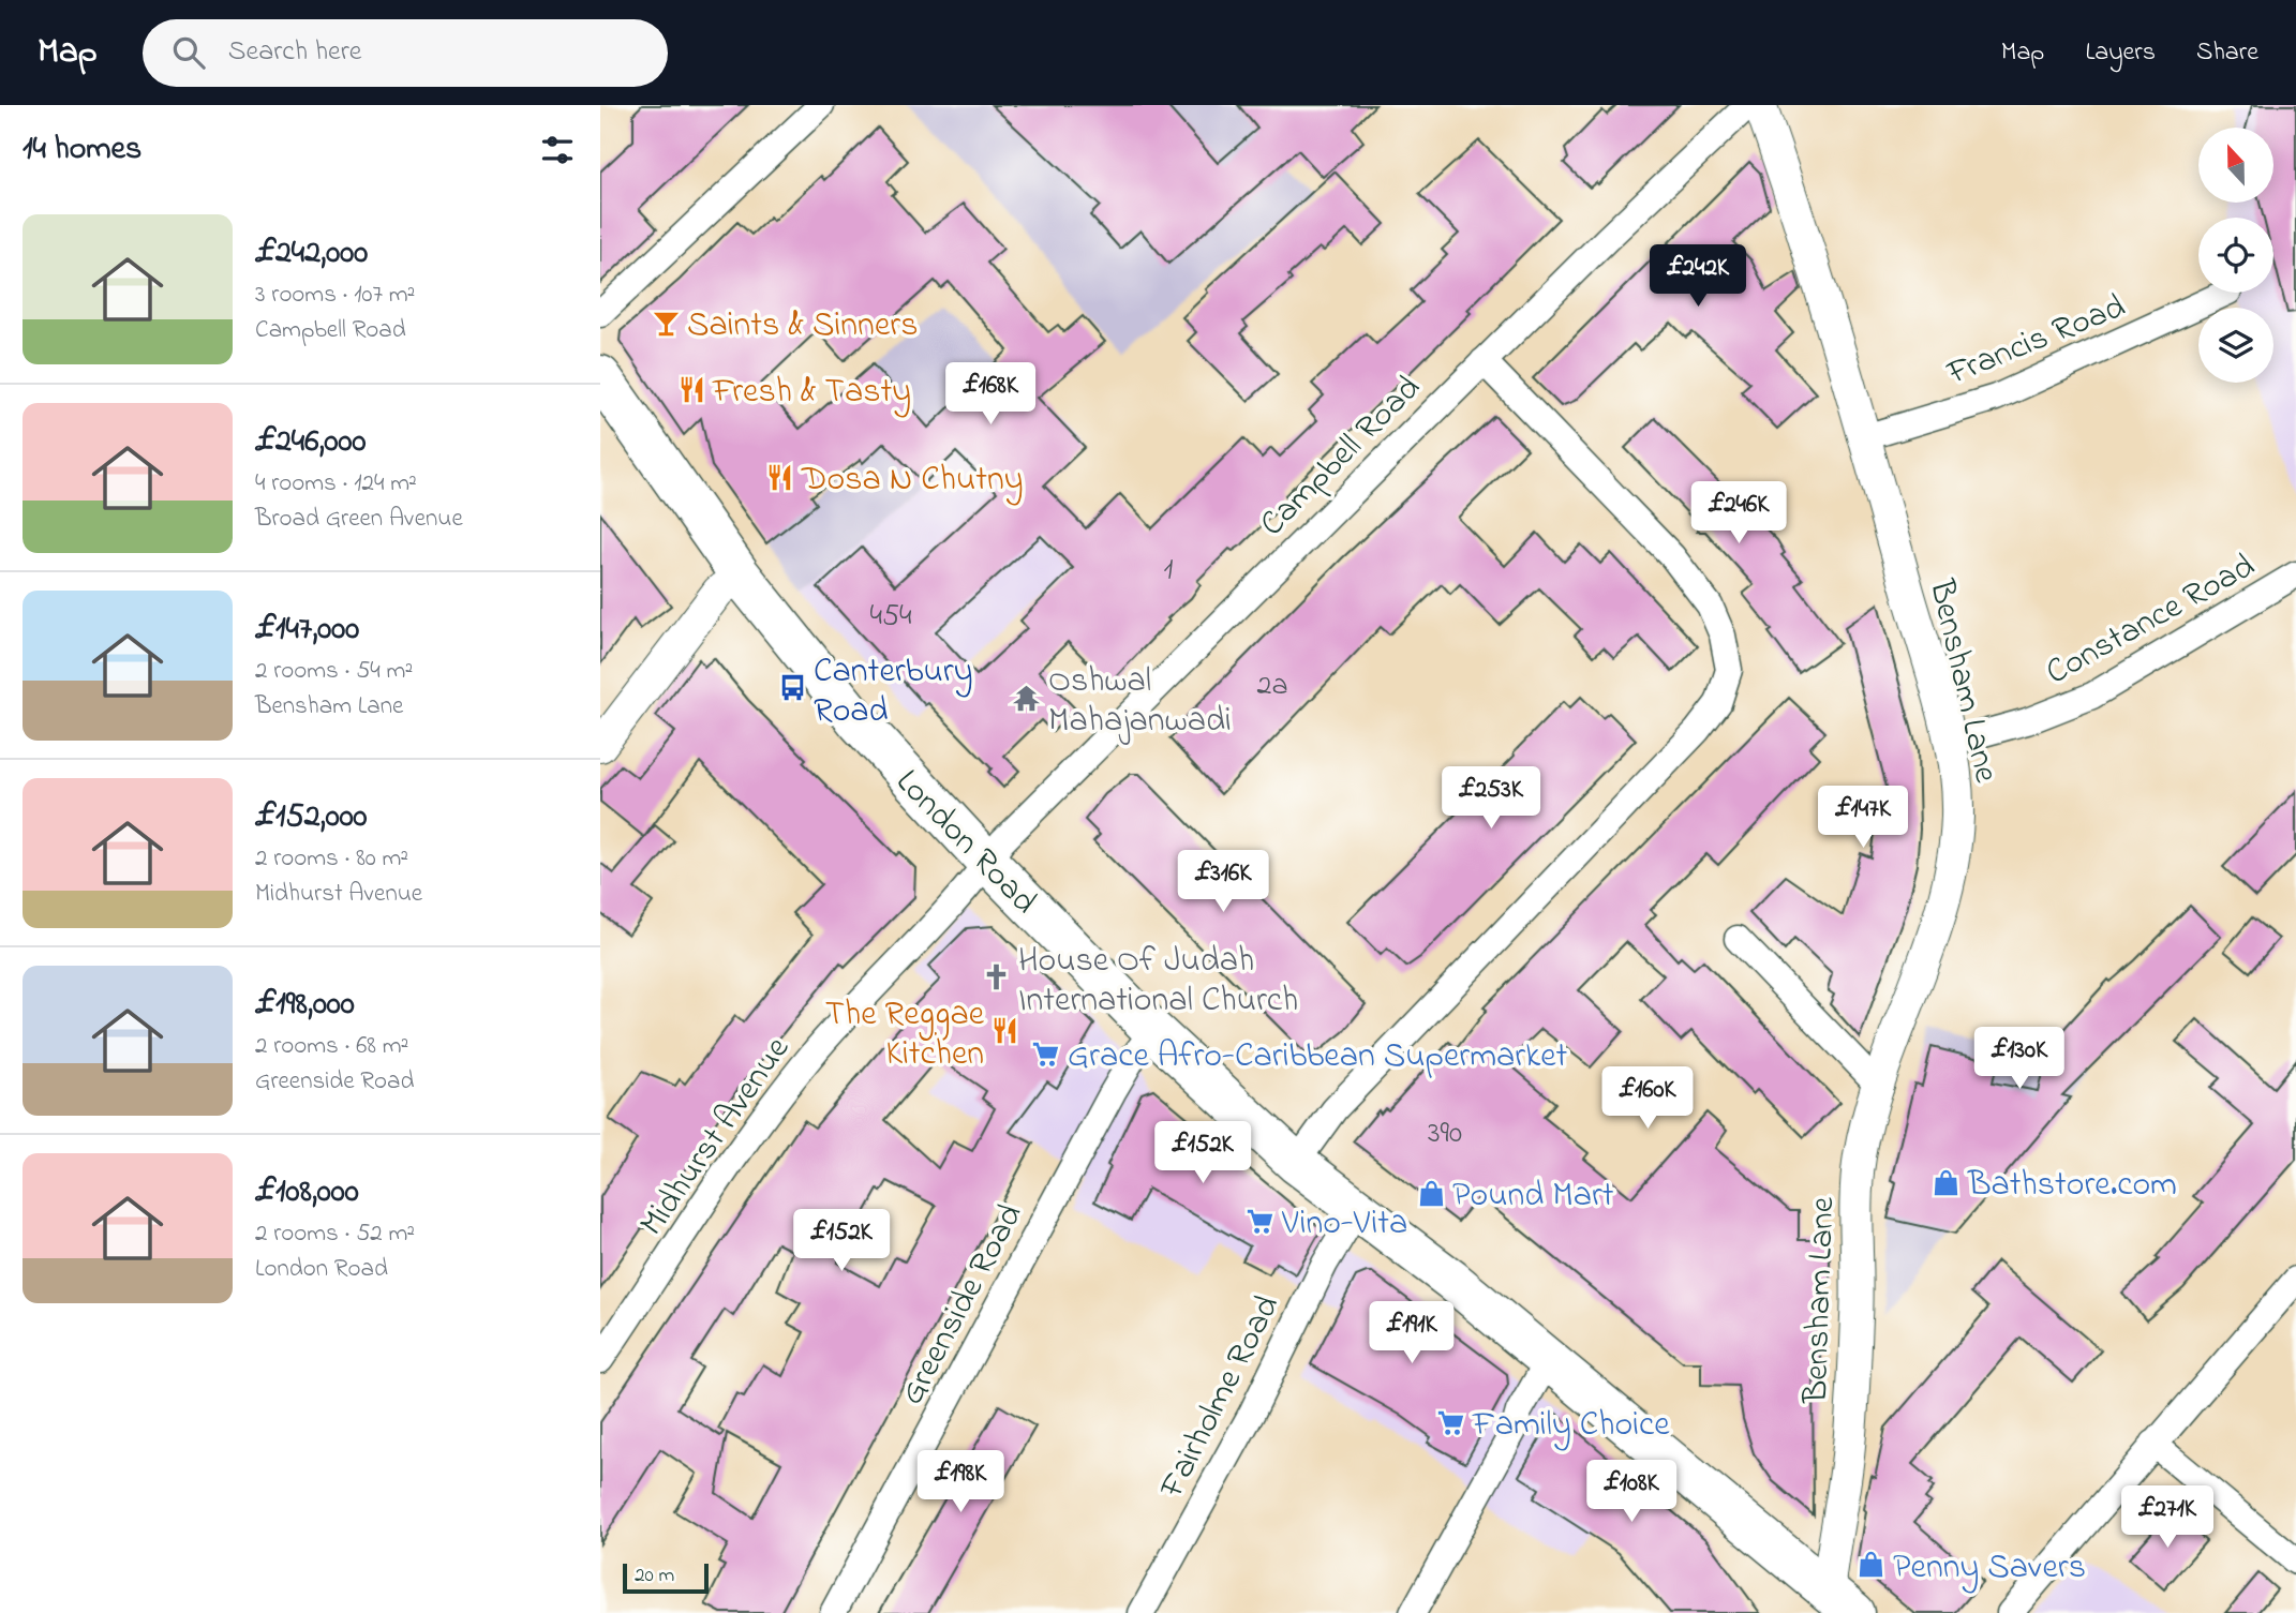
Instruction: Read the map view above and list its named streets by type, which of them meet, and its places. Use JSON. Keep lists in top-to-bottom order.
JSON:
{
  "streets": {
    "main road": ["London Road"],
    "street": [
      "Francis Road",
      "Campbell Road",
      "Constance Road",
      "Bensham Lane",
      "Midhurst Avenue",
      "Greenside Road",
      "Fairholme Road"
    ]
  },
  "crossings": [
    ["Francis Road", "Bensham Lane"],
    ["Campbell Road", "London Road"],
    ["Campbell Road", "Midhurst Avenue"],
    ["Constance Road", "Bensham Lane"],
    ["Bensham Lane", "London Road"],
    ["London Road", "Midhurst Avenue"],
    ["London Road", "Greenside Road"],
    ["London Road", "Fairholme Road"]
  ],
  "places": {
    "bar": ["Saints & Sinners"],
    "restaurant": ["Fresh & Tasty", "Dosa N Chutny", "The Reggae Kitchen"],
    "bus stop": ["Canterbury Road"],
    "temple": ["Oshwal Mahajanwadi"],
    "church": ["House Of Judah International Church"],
    "supermarket": ["Grace Afro-Caribbean Supermarket", "Vino-Vita", "Family Choice"],
    "shop": ["Bathstore.com", "Pound Mart", "Penny Savers"]
  },
  "house_numbers": [
    "1",
    "454",
    "2a",
    "390"
  ],
  "scale_bar": "20 m",
  "north": "top",
  "page": {
    "header": "Map",
    "search": "Search here",
    "nav": ["Map", "Layers", "Share"],
    "heading": "14 homes",
    "list": [
      {
        "name": "£242,000",
        "note": "3 rooms · 107 m² · Campbell Road"
      },
      {
        "name": "£246,000",
        "note": "4 rooms · 124 m² · Broad Green Avenue"
      },
      {
        "name": "£147,000",
        "note": "2 rooms · 54 m² · Bensham Lane"
      },
      {
        "name": "£152,000",
        "note": "2 rooms · 80 m² · Midhurst Avenue"
      },
      {
        "name": "£198,000",
        "note": "2 rooms · 68 m² · Greenside Road"
      },
      {
        "name": "£108,000",
        "note": "2 rooms · 52 m² · London Road"
      }
    ],
    "price": [
      "£242K",
      "£168K",
      "£246K",
      "£253K",
      "£147K",
      "£316K",
      "£130K",
      "£160K",
      "£152K",
      "£152K",
      "£191K",
      "£198K",
      "£108K",
      "£271K"
    ],
    "scale": "20 m"
  }
}
